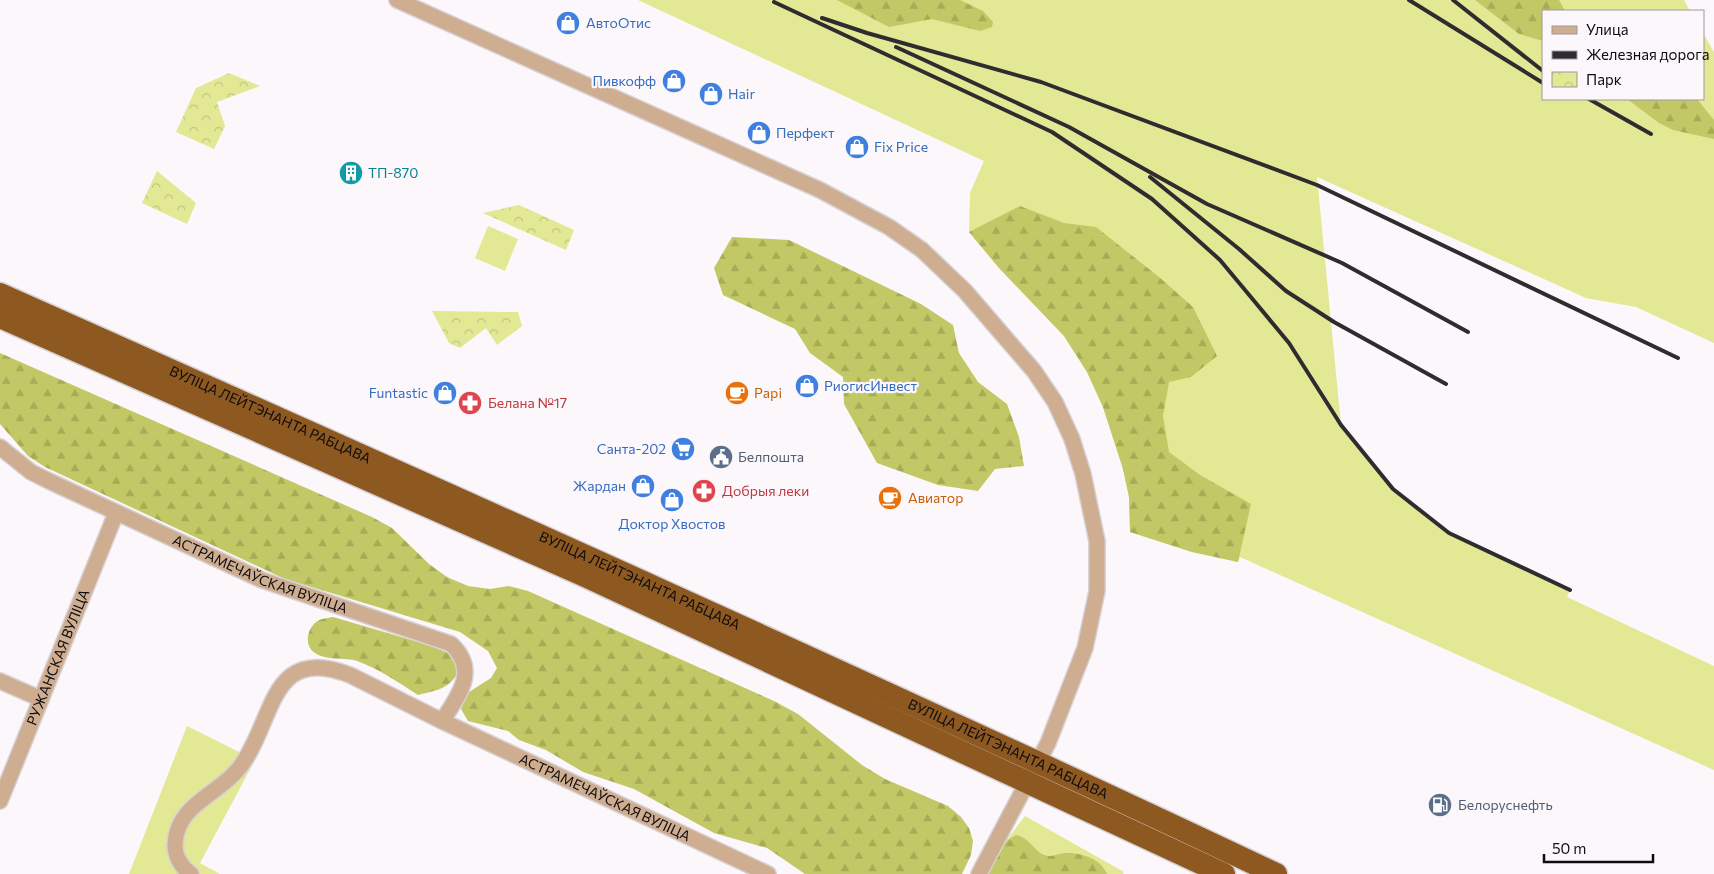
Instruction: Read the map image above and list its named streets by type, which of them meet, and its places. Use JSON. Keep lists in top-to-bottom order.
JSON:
{
  "streets": {
    "highway": ["ВУЛІЦА ЛЕЙТЭНАНТА РАБЦАВА"],
    "street": ["АСТРАМЕЧАЎСКАЯ ВУЛІЦА", "РУЖАНСКАЯ ВУЛІЦА"]
  },
  "crossings": [
    ["АСТРАМЕЧАЎСКАЯ ВУЛІЦА", "РУЖАНСКАЯ ВУЛІЦА"]
  ],
  "places": {
    "shop": [
      "АвтоОтис",
      "Пивкофф",
      "Hair",
      "Перфект",
      "Fix Price",
      "РиогисИнвест",
      "Funtastic",
      "Жардан",
      "Доктор Хвостов"
    ],
    "building": ["ТП-870"],
    "cafe": ["Papi", "Авиатор"],
    "pharmacy": ["Белана №17", "Добрыя леки"],
    "supermarket": ["Санта-202"],
    "public building": ["Белпошта"],
    "fuel station": ["Белоруснефть"]
  },
  "legend": ["Улица", "Железная дорога", "Парк"],
  "scale_bar": "50 m"
}
